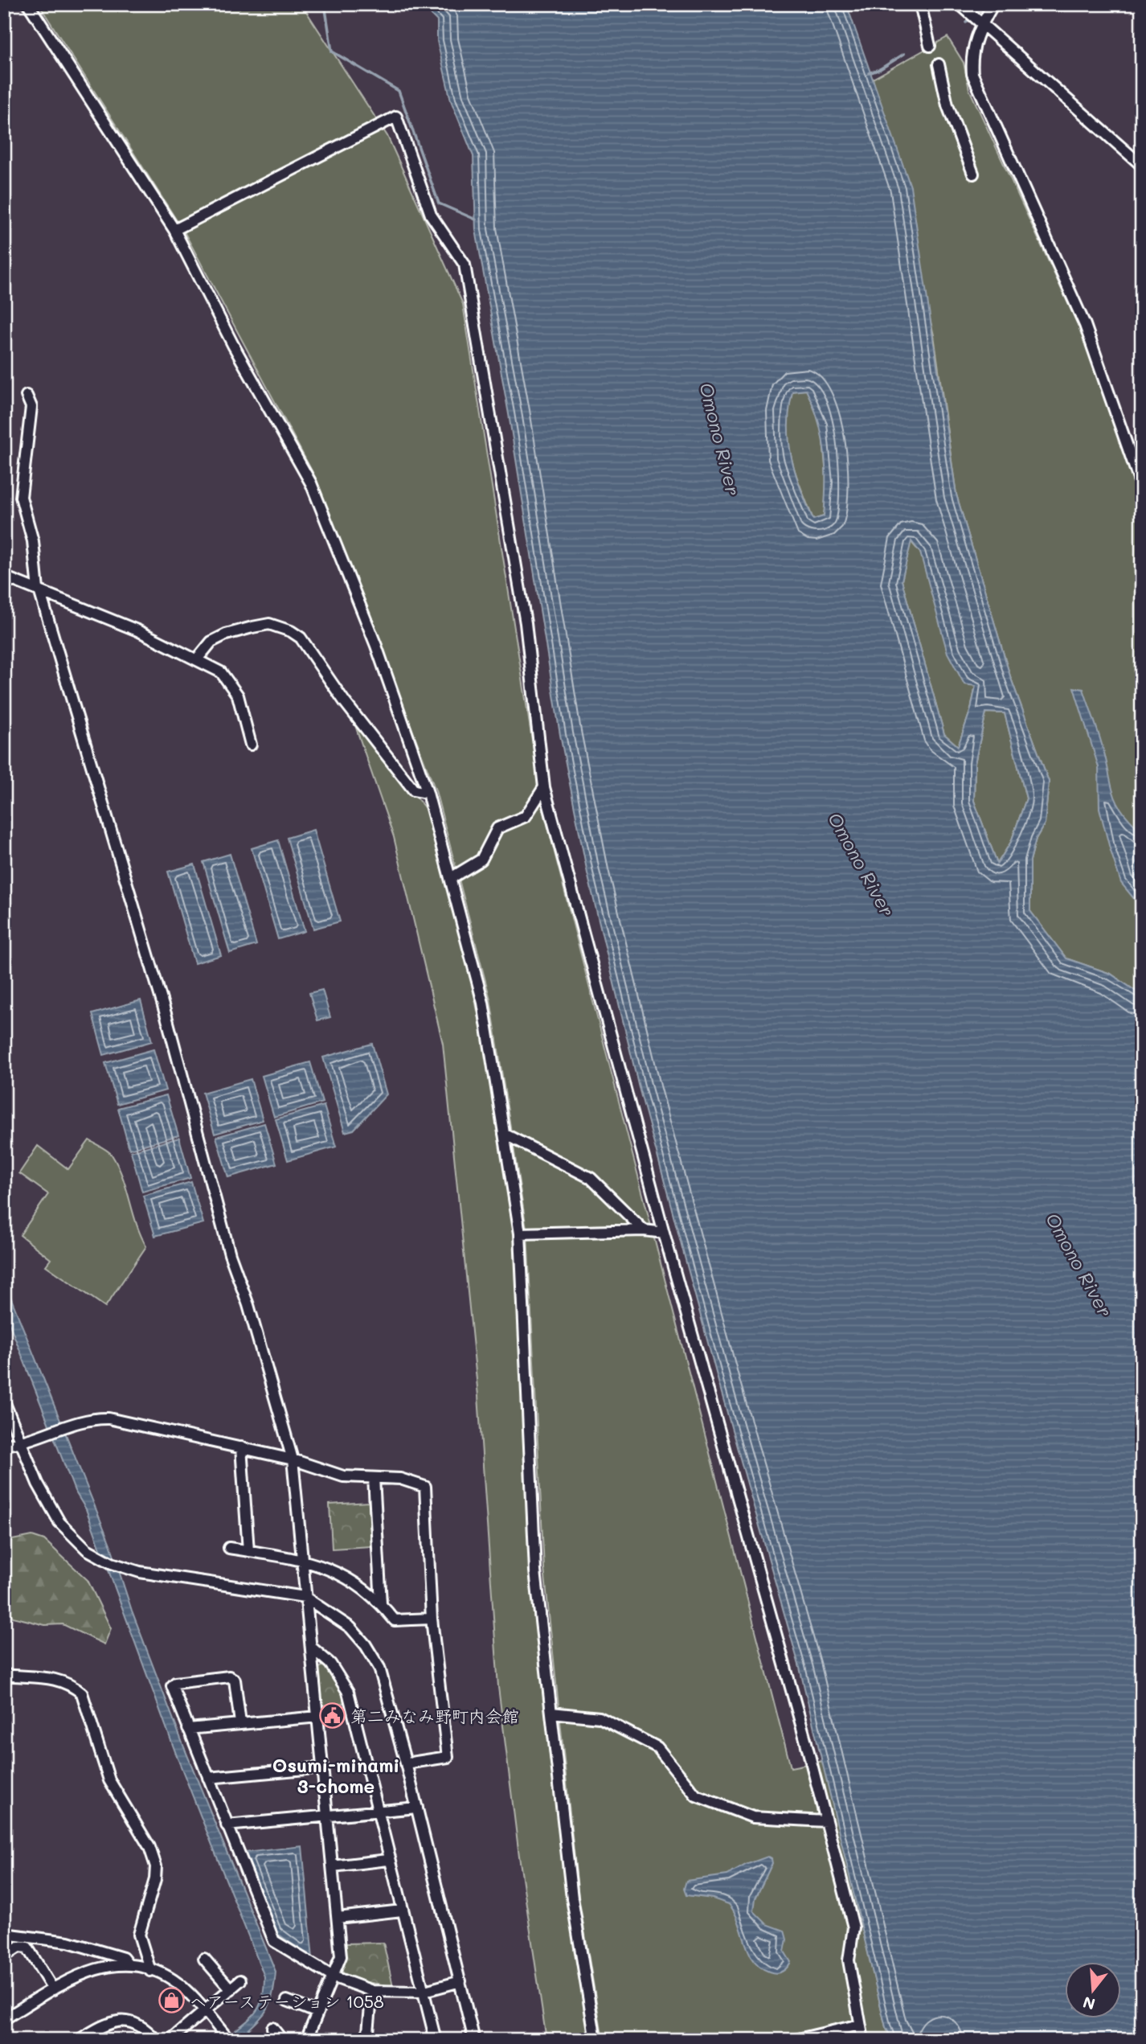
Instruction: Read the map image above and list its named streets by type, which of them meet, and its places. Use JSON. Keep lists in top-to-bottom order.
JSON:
{
  "districts": ["Osumi-minami 3-chome"],
  "water": ["Omono River"],
  "places": {
    "public building": ["第二みなみ野町内会館"],
    "shop": ["ヘアーステーション 1058"]
  },
  "north": "bottom"
}
